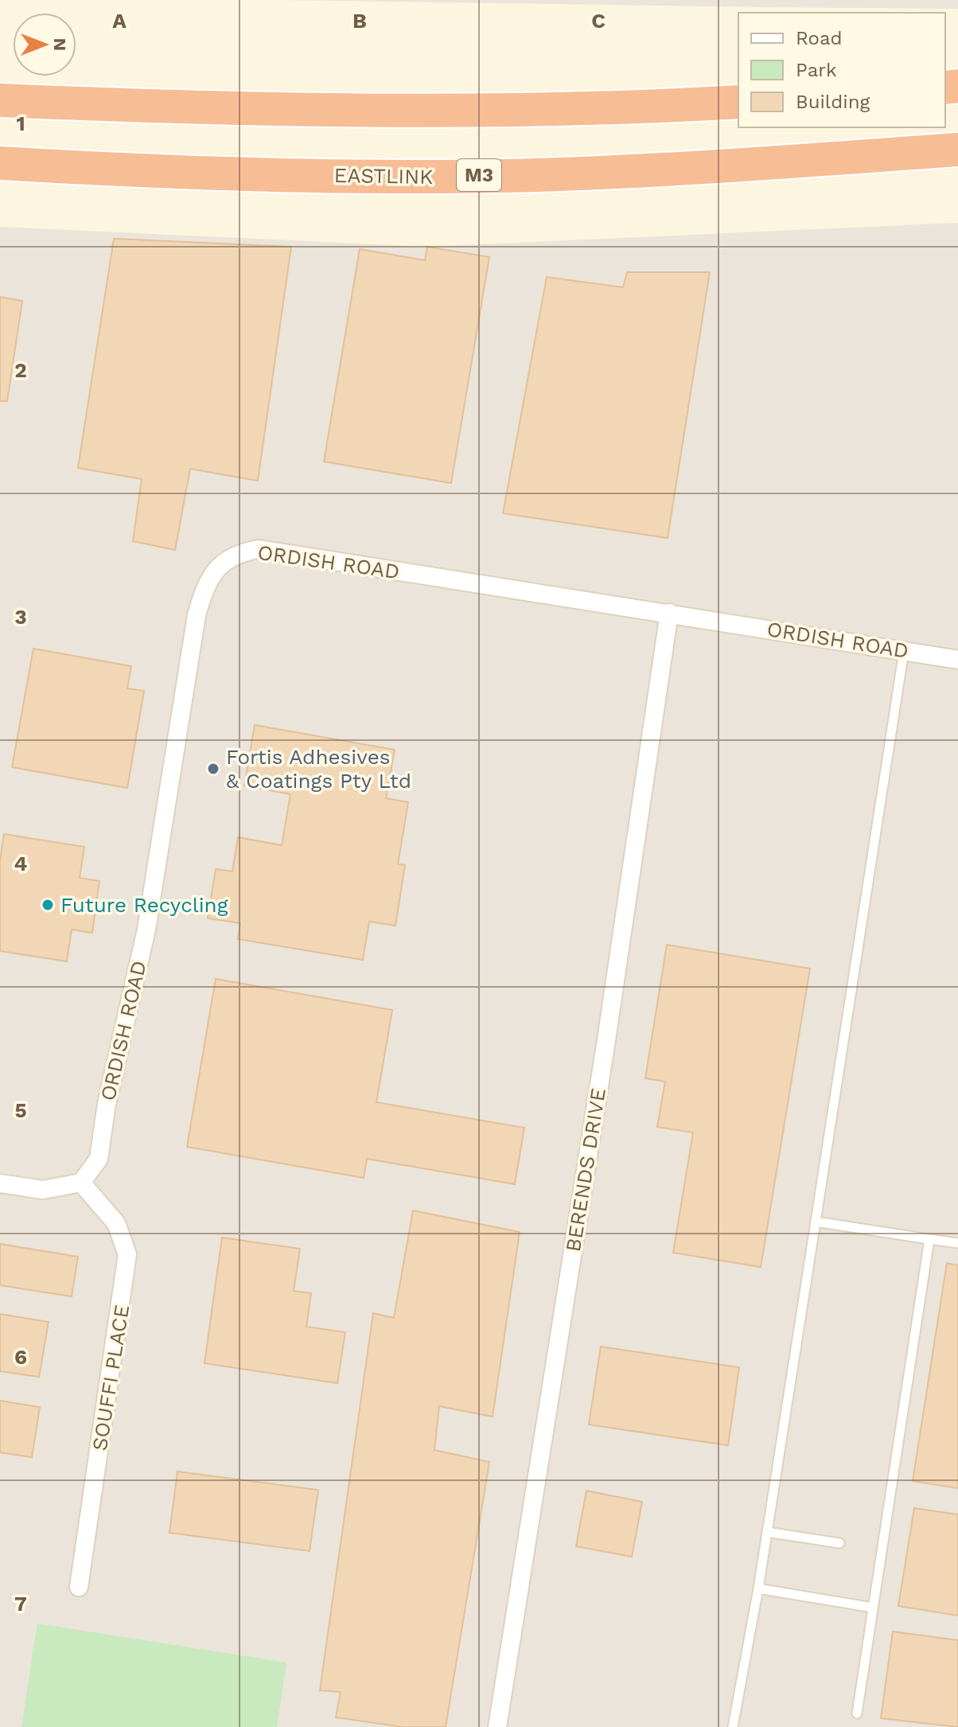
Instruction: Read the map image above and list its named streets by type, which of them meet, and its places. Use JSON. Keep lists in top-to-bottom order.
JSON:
{
  "streets": {
    "highway": ["M3", "EASTLINK"],
    "street": ["ORDISH ROAD", "BERENDS DRIVE", "SOUFFI PLACE"]
  },
  "crossings": [
    ["ORDISH ROAD", "BERENDS DRIVE"],
    ["ORDISH ROAD", "SOUFFI PLACE"]
  ],
  "places": ["Fortis Adhesives & Coatings Pty Ltd", "Future Recycling"],
  "legend": ["Road", "Park", "Building"],
  "north": "right",
  "grid": {
    "columns": ["A", "B", "C"],
    "rows": [
      "1",
      "2",
      "3",
      "4",
      "5",
      "6",
      "7"
    ]
  }
}
